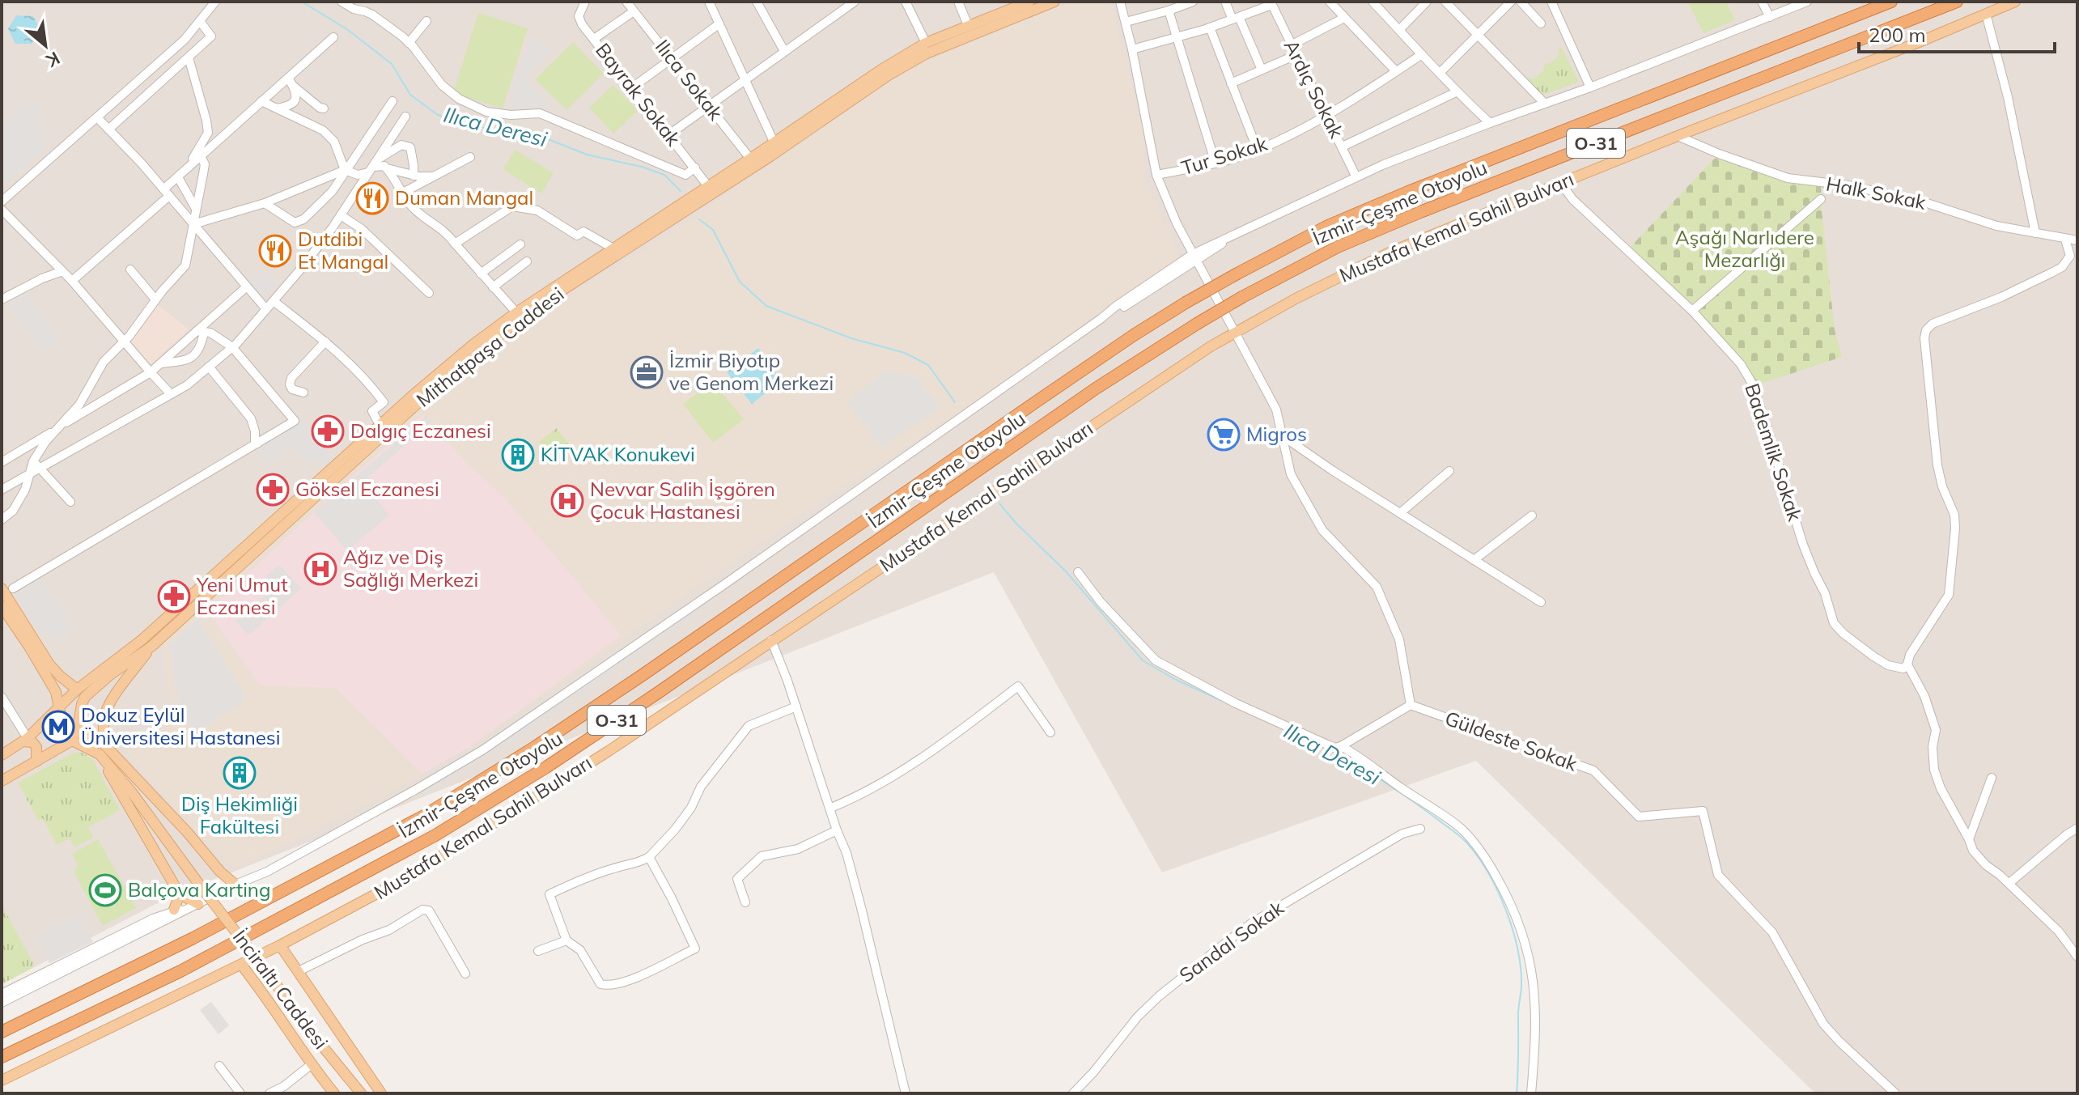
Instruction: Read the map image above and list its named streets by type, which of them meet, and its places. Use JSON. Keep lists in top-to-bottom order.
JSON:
{
  "streets": {
    "highway": ["O-31", "İzmir-Çeşme Otoyolu"],
    "main road": ["Mustafa Kemal Sahil Bulvarı", "Mithatpaşa Caddesi", "İnciraltı Caddesi"],
    "street": [
      "Ilıca Sokak",
      "Ardıç Sokak",
      "Bayrak Sokak",
      "Tur Sokak",
      "Halk Sokak",
      "Bademlik Sokak",
      "Güldeste Sokak",
      "Sandal Sokak"
    ]
  },
  "crossings": [
    ["Ilıca Sokak", "Mithatpaşa Caddesi"],
    ["Ardıç Sokak", "Tur Sokak"],
    ["Bayrak Sokak", "Mithatpaşa Caddesi"],
    ["Halk Sokak", "Mustafa Kemal Sahil Bulvarı"],
    ["Mustafa Kemal Sahil Bulvarı", "Bademlik Sokak"]
  ],
  "water": ["Ilıca Deresi"],
  "parks": ["Aşağı Narlıdere Mezarlığı"],
  "places": {
    "restaurant": ["Duman Mangal", "Dutdibi Et Mangal"],
    "office": ["İzmir Biyotıp ve Genom Merkezi"],
    "pharmacy": ["Dalgıç Eczanesi", "Göksel Eczanesi", "Yeni Umut Eczanesi"],
    "supermarket": ["Migros"],
    "building": ["KİTVAK Konukevi", "Diş Hekimliği Fakültesi"],
    "hospital": ["Nevvar Salih İşgören Çocuk Hastanesi", "Ağız ve Diş Sağlığı Merkezi"],
    "metro station": ["Dokuz Eylül Üniversitesi Hastanesi"],
    "sports": ["Balçova Karting"]
  },
  "scale_bar": "200 m",
  "north": "bottom right"
}
